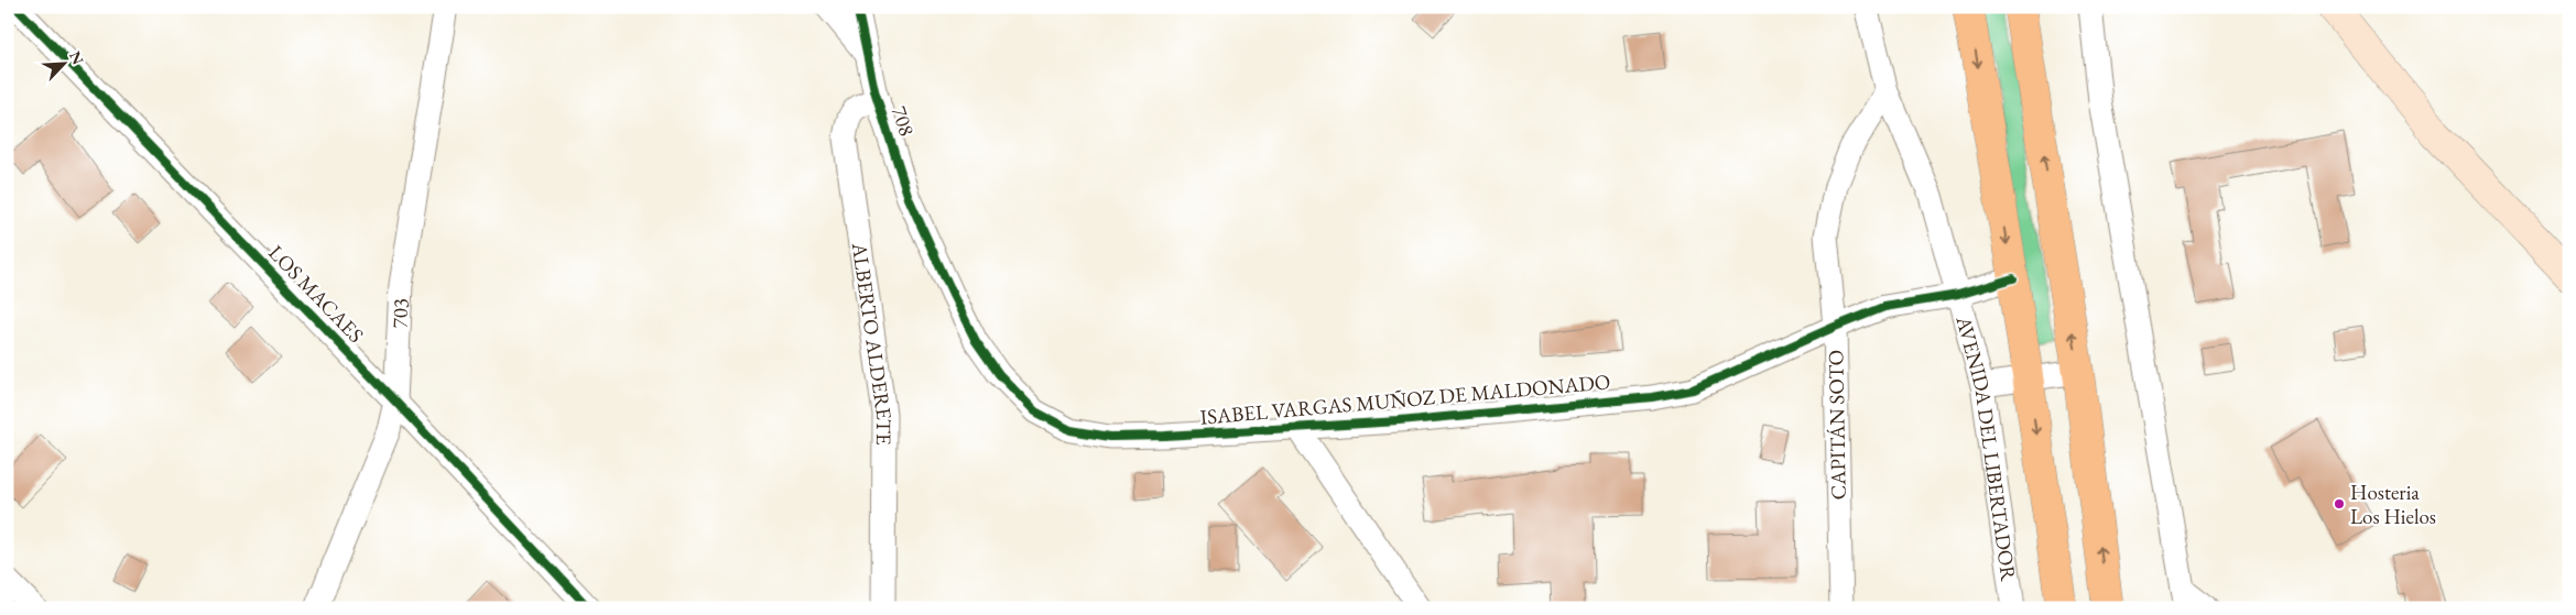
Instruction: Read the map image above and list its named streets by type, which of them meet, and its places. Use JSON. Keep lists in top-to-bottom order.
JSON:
{
  "streets": {
    "street": [
      "708",
      "LOS MACAES",
      "703",
      "ALBERTO ALDERETE",
      "ISABEL VARGAS MUÑOZ DE MALDONADO",
      "CAPITÁN SOTO",
      "AVENIDA DEL LIBERTADOR"
    ]
  },
  "crossings": [
    ["708", "ALBERTO ALDERETE"],
    ["708", "ISABEL VARGAS MUÑOZ DE MALDONADO"],
    ["LOS MACAES", "703"],
    ["ISABEL VARGAS MUÑOZ DE MALDONADO", "CAPITÁN SOTO"],
    ["ISABEL VARGAS MUÑOZ DE MALDONADO", "AVENIDA DEL LIBERTADOR"],
    ["CAPITÁN SOTO", "AVENIDA DEL LIBERTADOR"]
  ],
  "places": ["Hosteria Los Hielos"],
  "north": "top right"
}
